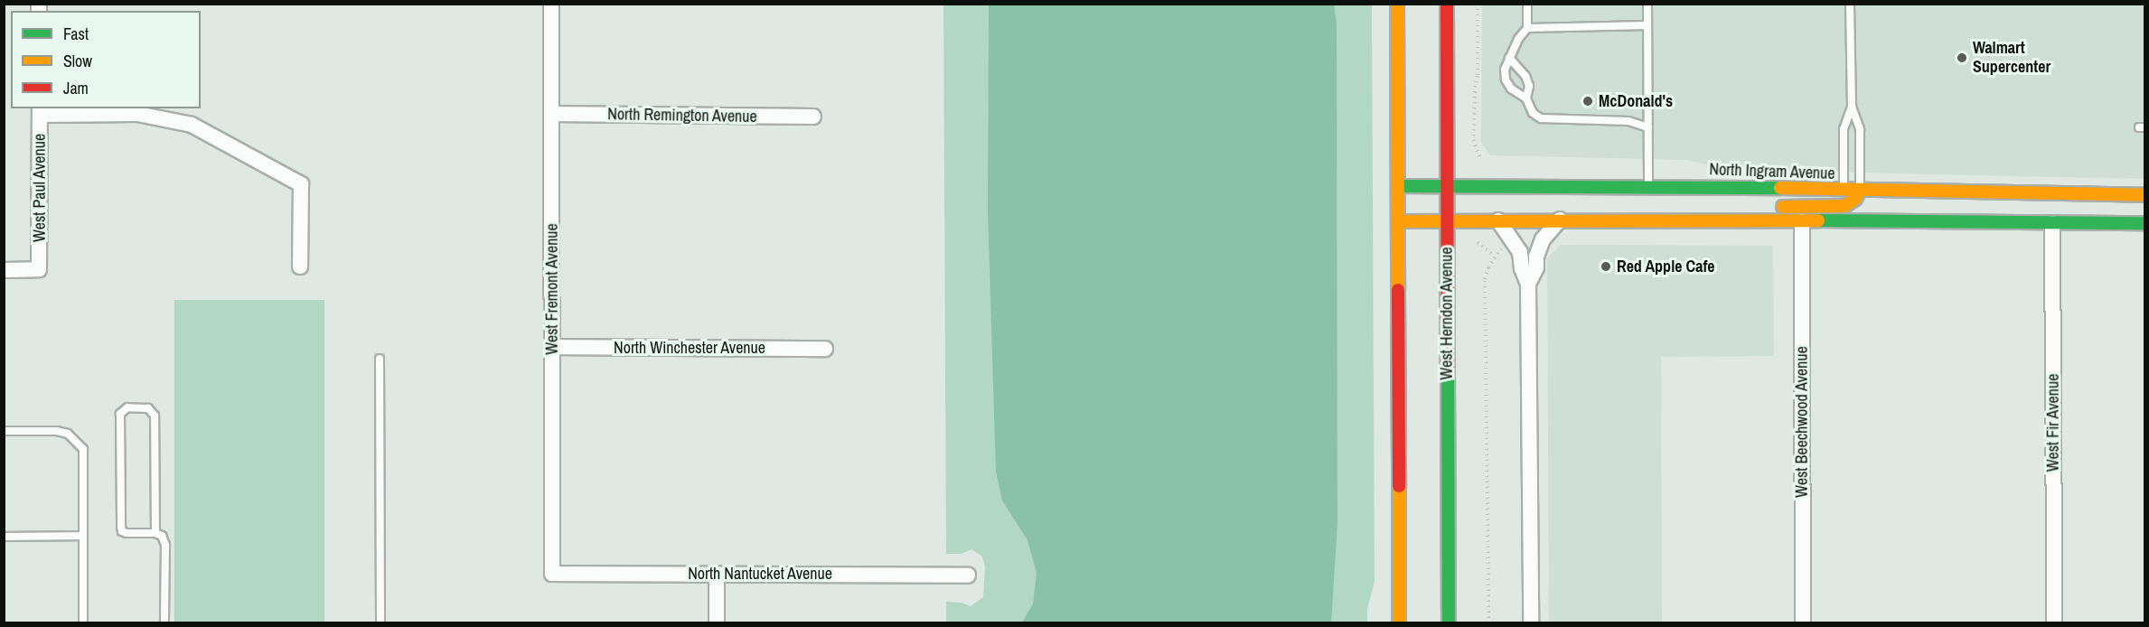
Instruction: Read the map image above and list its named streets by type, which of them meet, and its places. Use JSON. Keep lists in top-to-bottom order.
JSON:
{
  "streets": {
    "street": [
      "North Remington Avenue",
      "North Ingram Avenue",
      "West Paul Avenue",
      "West Fremont Avenue",
      "West Herndon Avenue",
      "North Winchester Avenue",
      "West Beechwood Avenue",
      "West Fir Avenue",
      "North Nantucket Avenue"
    ]
  },
  "crossings": [
    ["North Remington Avenue", "West Fremont Avenue"],
    ["North Ingram Avenue", "West Herndon Avenue"],
    ["West Fremont Avenue", "North Winchester Avenue"],
    ["West Fremont Avenue", "North Nantucket Avenue"]
  ],
  "places": ["Walmart Supercenter", "McDonald's", "Red Apple Cafe"],
  "legend": ["Fast", "Slow", "Jam"]
}
